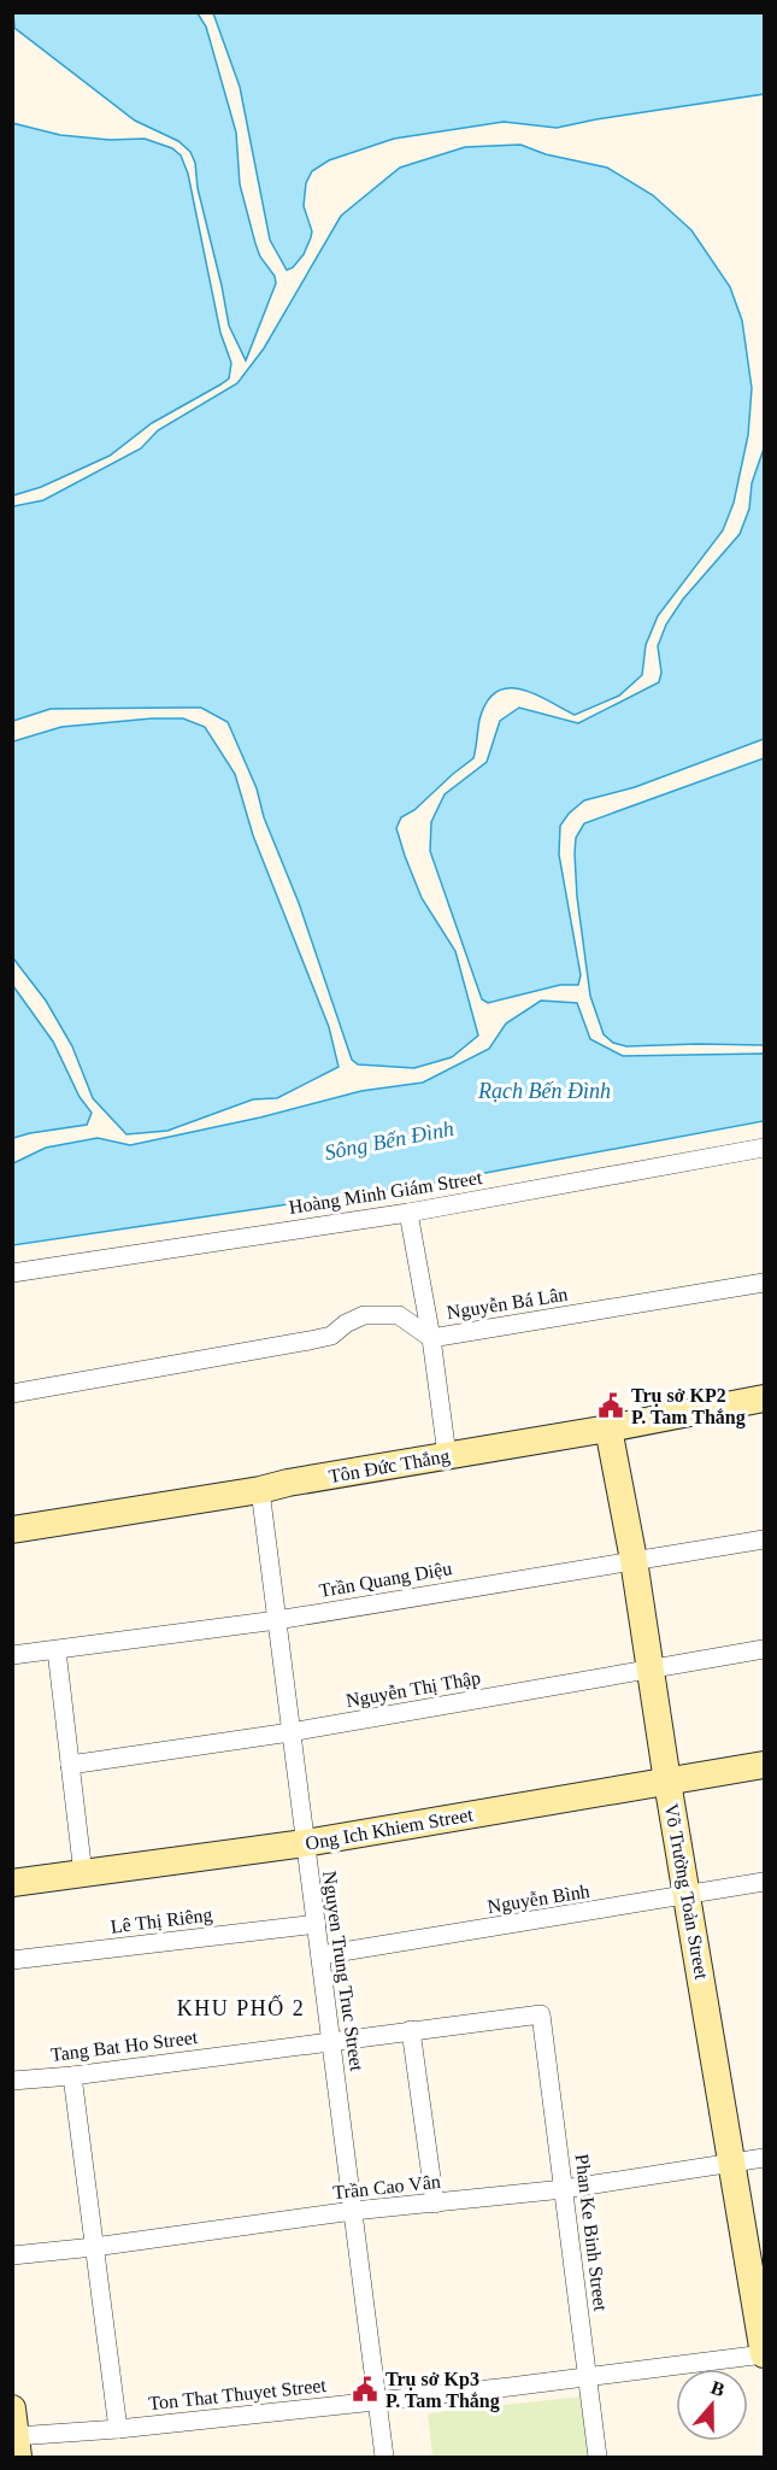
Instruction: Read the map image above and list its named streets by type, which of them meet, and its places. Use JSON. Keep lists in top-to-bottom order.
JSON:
{
  "streets": {
    "street": [
      "Hoàng Minh Giám Street",
      "Nguyễn Bá Lân",
      "Tôn Đức Thắng",
      "Trần Quang Diệu",
      "Nguyễn Thị Thập",
      "Ong Ich Khiem Street",
      "Võ Trường Toản Street",
      "Nguyễn Bình",
      "Lê Thị Riêng",
      "Nguyen Trung Truc Street",
      "Tang Bat Ho Street",
      "Trần Cao Vân",
      "Phan Ke Binh Street",
      "Ton That Thuyet Street"
    ]
  },
  "crossings": [
    ["Tôn Đức Thắng", "Võ Trường Toản Street"],
    ["Tôn Đức Thắng", "Nguyen Trung Truc Street"],
    ["Trần Quang Diệu", "Võ Trường Toản Street"],
    ["Trần Quang Diệu", "Nguyen Trung Truc Street"],
    ["Nguyễn Thị Thập", "Võ Trường Toản Street"],
    ["Nguyễn Thị Thập", "Nguyen Trung Truc Street"],
    ["Ong Ich Khiem Street", "Võ Trường Toản Street"],
    ["Ong Ich Khiem Street", "Nguyen Trung Truc Street"],
    ["Võ Trường Toản Street", "Nguyễn Bình"],
    ["Võ Trường Toản Street", "Trần Cao Vân"],
    ["Võ Trường Toản Street", "Ton That Thuyet Street"],
    ["Nguyễn Bình", "Nguyen Trung Truc Street"],
    ["Lê Thị Riêng", "Nguyen Trung Truc Street"],
    ["Nguyen Trung Truc Street", "Tang Bat Ho Street"],
    ["Nguyen Trung Truc Street", "Trần Cao Vân"],
    ["Nguyen Trung Truc Street", "Ton That Thuyet Street"],
    ["Tang Bat Ho Street", "Phan Ke Binh Street"],
    ["Trần Cao Vân", "Phan Ke Binh Street"],
    ["Phan Ke Binh Street", "Ton That Thuyet Street"]
  ],
  "districts": ["KHU PHỐ 2"],
  "water": ["Rạch Bến Đình", "Sông Bến Đình"],
  "places": {
    "public building": ["Trụ sở KP2 P. Tam Thắng", "Trụ sở Kp3 P. Tam Thắng"]
  },
  "north": "top"
}
